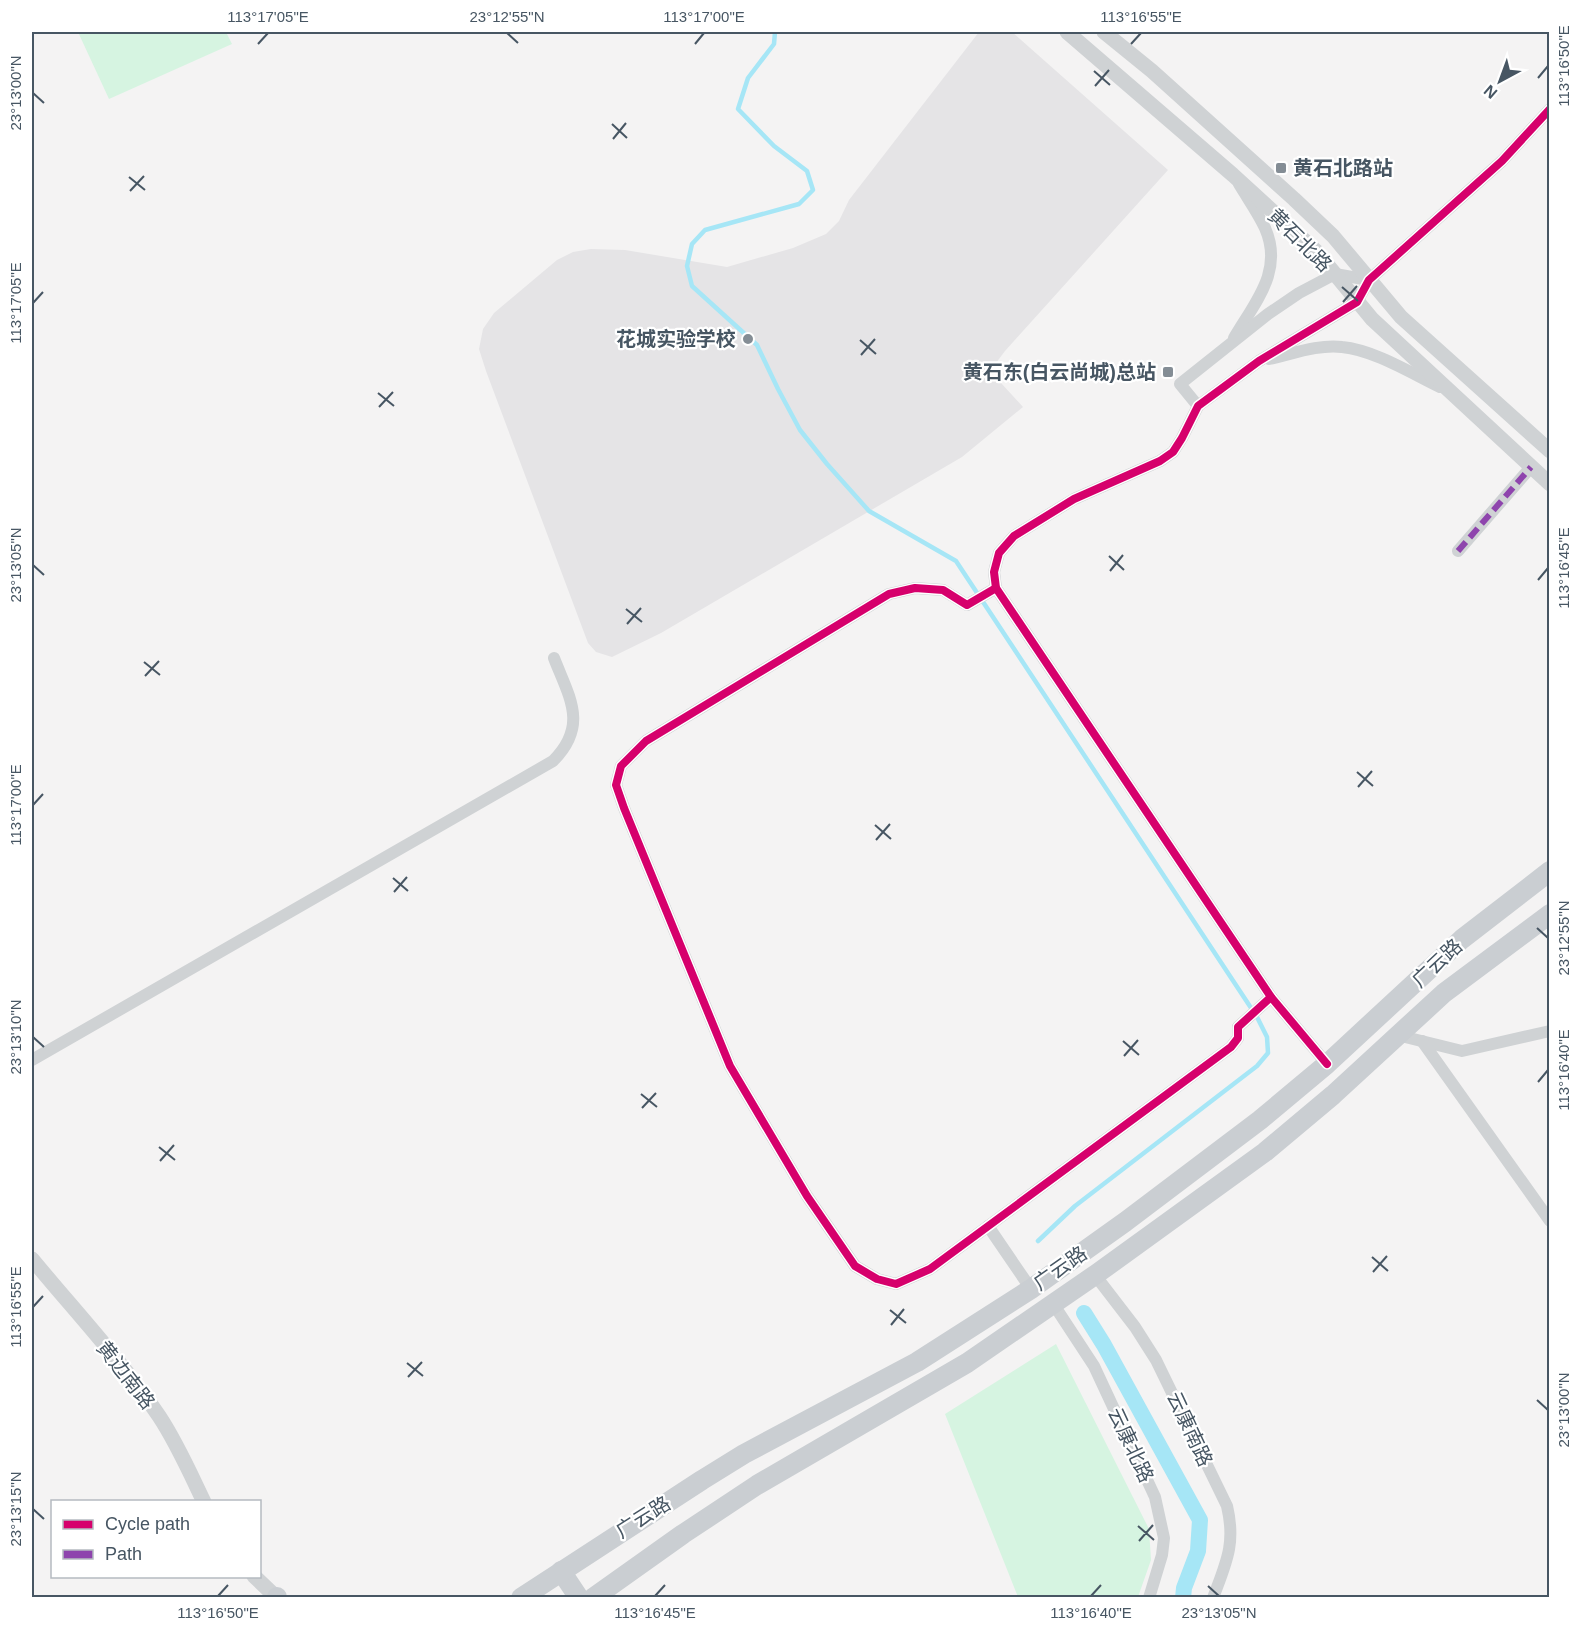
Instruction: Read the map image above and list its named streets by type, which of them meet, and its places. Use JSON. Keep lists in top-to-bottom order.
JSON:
{
  "streets": {
    "main road": ["广云路"],
    "street": [
      "黄石北路",
      "黄边南路",
      "云康南路",
      "云康北路"
    ]
  },
  "crossings": [
    ["广云路", "云康南路"],
    ["广云路", "云康北路"]
  ],
  "places": {
    "transit": ["黄石北路站", "黄石东(白云尚城)总站"],
    "other": ["花城实验学校"]
  },
  "legend": ["Cycle path", "Path"],
  "north": "bottom left",
  "coordinates": [
    "113°17'05\"E",
    "23°12'55\"N",
    "113°17'00\"E",
    "113°16'55\"E",
    "113°16'50\"E",
    "23°13'00\"N",
    "23°13'05\"N",
    "113°16'45\"E",
    "23°13'10\"N",
    "113°16'40\"E",
    "23°13'15\"N"
  ]
}
